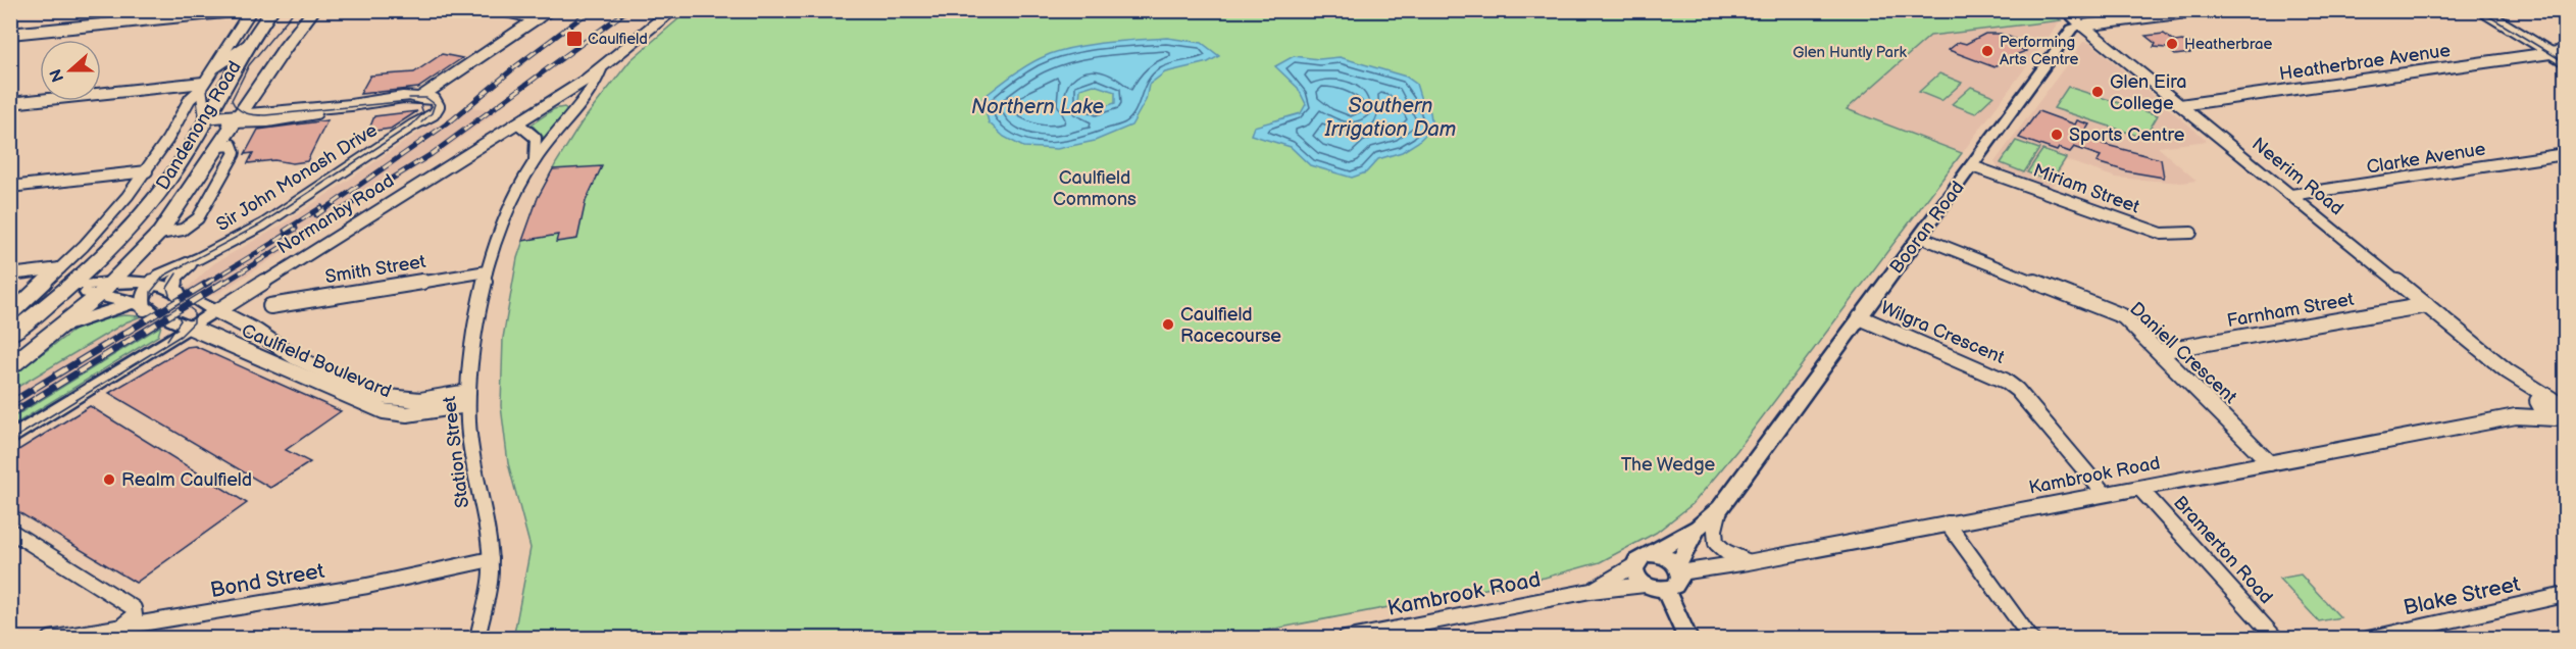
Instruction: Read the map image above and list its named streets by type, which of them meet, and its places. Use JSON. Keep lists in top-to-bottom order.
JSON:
{
  "streets": {
    "highway": ["Dandenong Road"],
    "main road": ["Neerim Road", "Normanby Road", "Booran Road"],
    "street": [
      "Heatherbrae Avenue",
      "Clarke Avenue",
      "Sir John Monash Drive",
      "Miriam Street",
      "Smith Street",
      "Farnham Street",
      "Wilgra Crescent",
      "Daniell Crescent",
      "Caulfield Boulevard",
      "Station Street",
      "Kambrook Road",
      "Bramerton Road",
      "Bond Street",
      "Blake Street"
    ]
  },
  "crossings": [
    ["Heatherbrae Avenue", "Neerim Road"],
    ["Clarke Avenue", "Neerim Road"],
    ["Neerim Road", "Booran Road"],
    ["Neerim Road", "Farnham Street"],
    ["Neerim Road", "Kambrook Road"],
    ["Miriam Street", "Booran Road"],
    ["Normanby Road", "Caulfield Boulevard"],
    ["Normanby Road", "Station Street"],
    ["Booran Road", "Wilgra Crescent"],
    ["Booran Road", "Daniell Crescent"],
    ["Booran Road", "Kambrook Road"],
    ["Smith Street", "Station Street"],
    ["Farnham Street", "Daniell Crescent"],
    ["Wilgra Crescent", "Kambrook Road"],
    ["Daniell Crescent", "Kambrook Road"],
    ["Caulfield Boulevard", "Station Street"],
    ["Station Street", "Bond Street"],
    ["Kambrook Road", "Bramerton Road"]
  ],
  "water": ["Southern Irrigation Dam", "Northern Lake"],
  "parks": ["Glen Huntly Park", "Caulfield Commons", "The Wedge"],
  "places": {
    "transit": ["Caulfield"],
    "other": [
      "Heatherbrae",
      "Performing Arts Centre",
      "Glen Eira College",
      "Sports Centre",
      "Caulfield Racecourse",
      "Realm Caulfield"
    ]
  },
  "north": "left"
}
